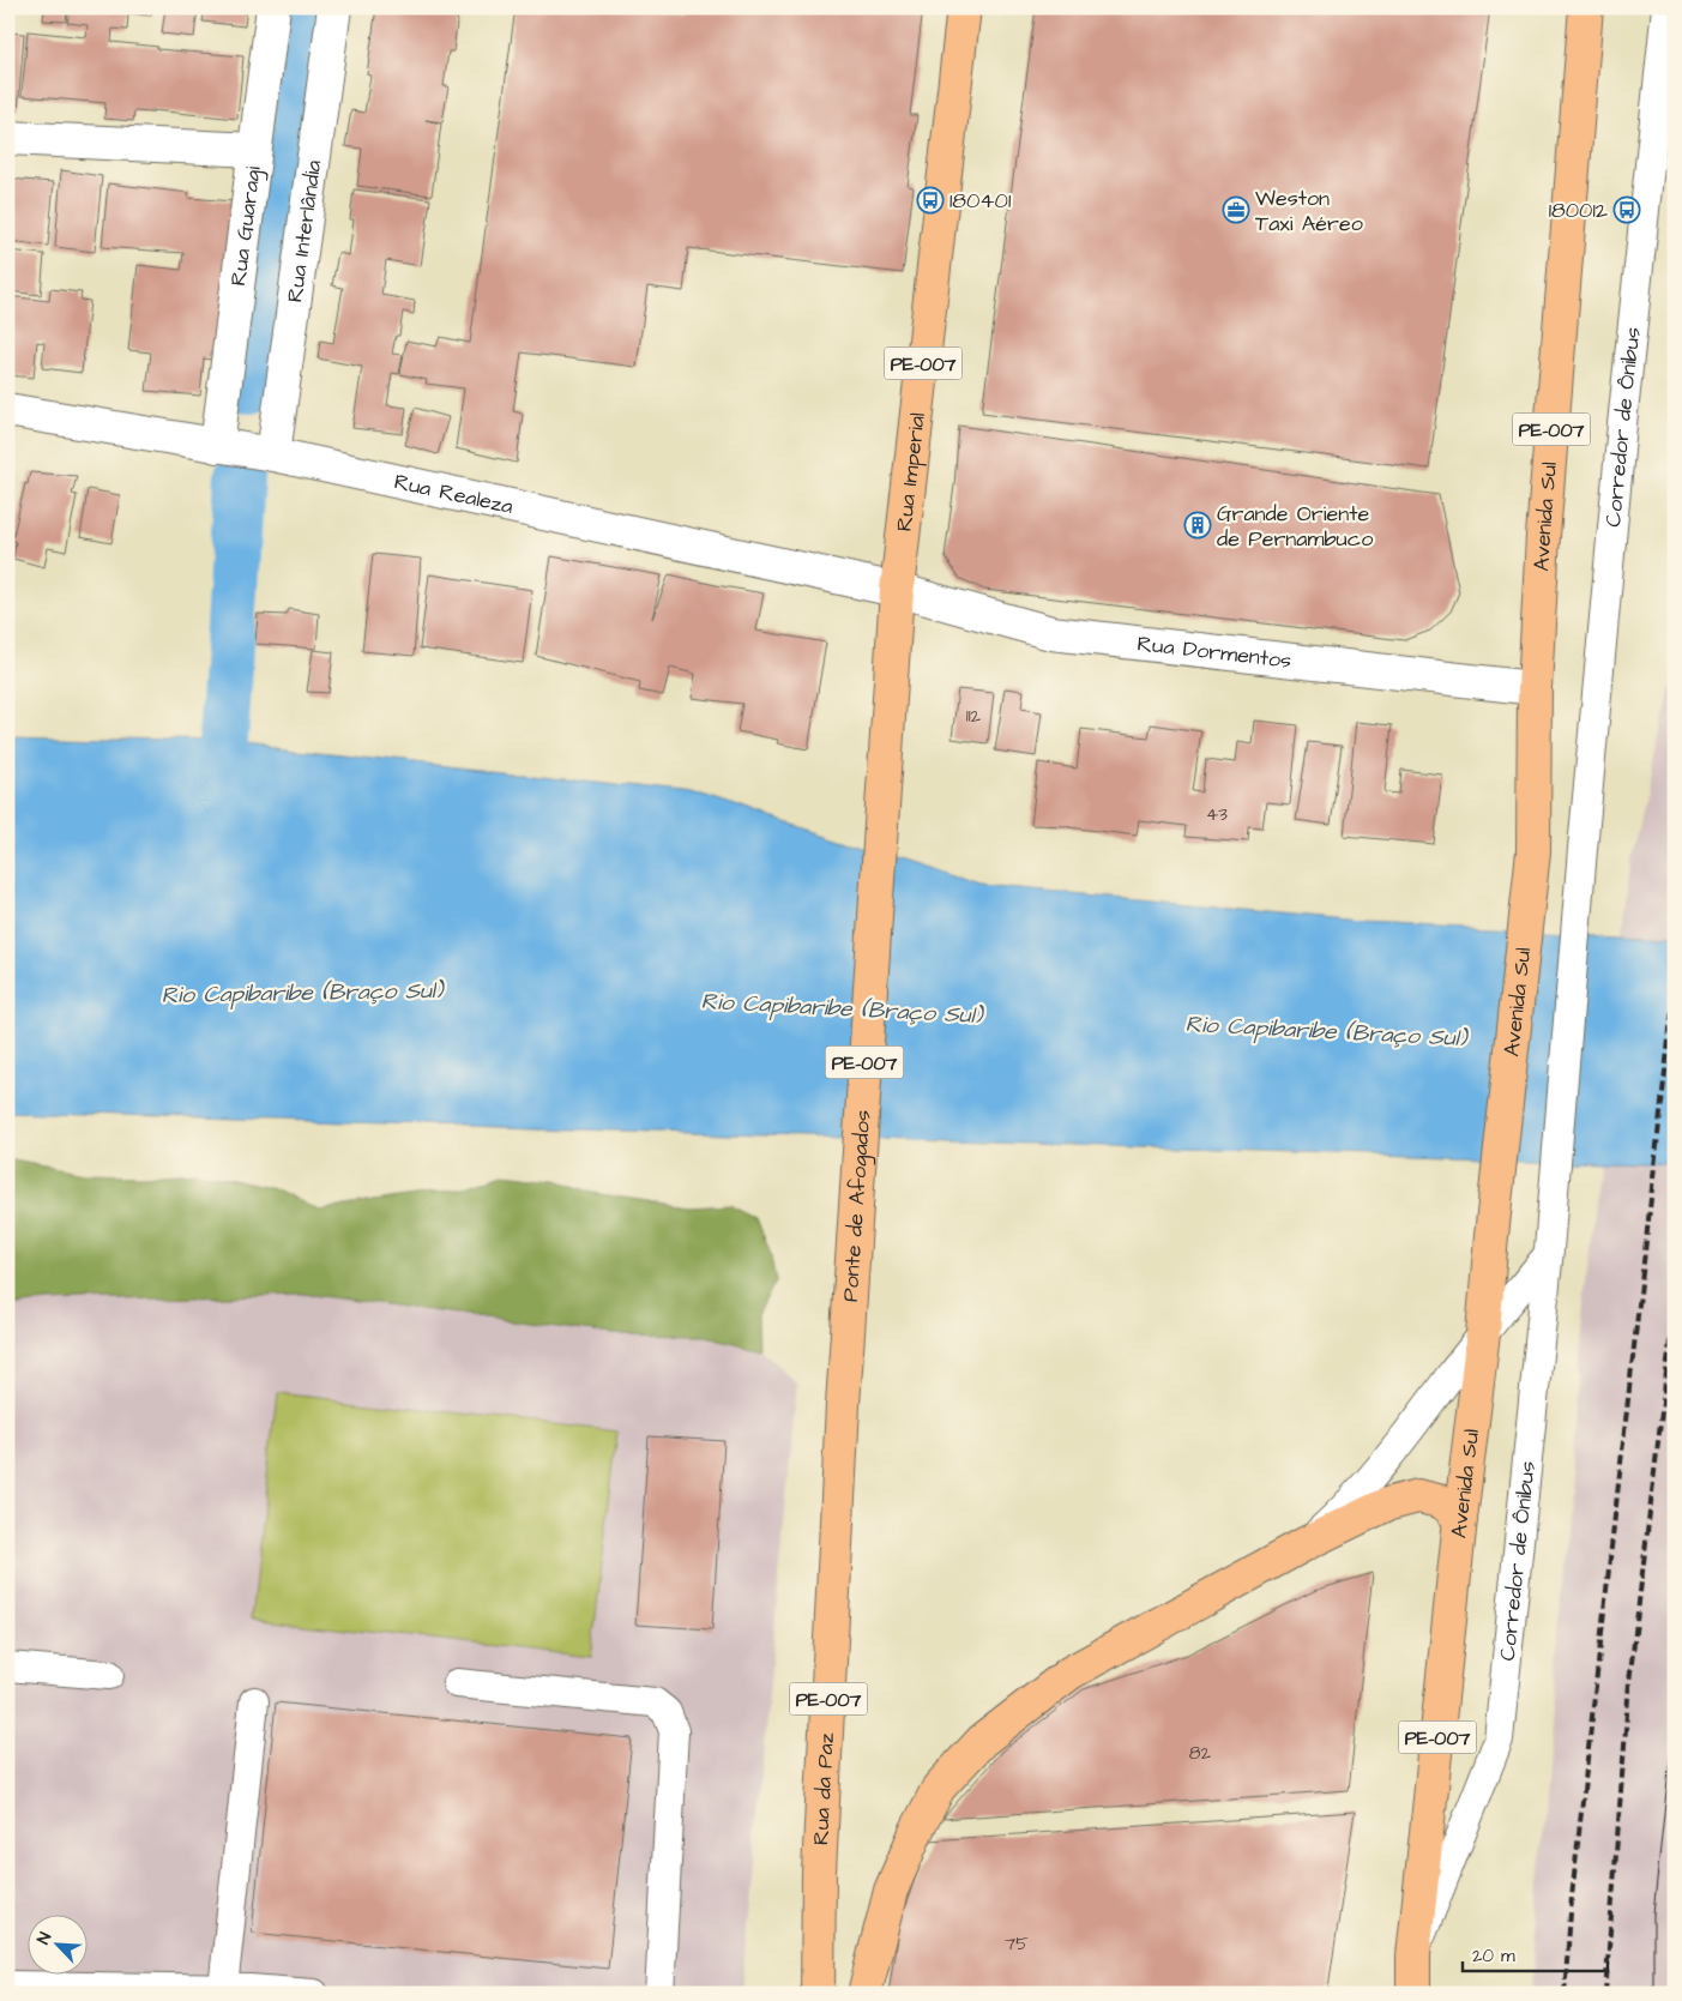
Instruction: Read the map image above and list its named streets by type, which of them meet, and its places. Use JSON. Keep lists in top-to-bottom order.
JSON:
{
  "streets": {
    "highway": [
      "PE-007",
      "Rua Imperial",
      "Avenida Sul",
      "Ponte de Afogados",
      "Rua da Paz"
    ],
    "street": [
      "Rua Guaragi",
      "Rua Interlândia",
      "Rua Realeza",
      "Rua Dormentos"
    ],
    "lane": ["Corredor de Ônibus"]
  },
  "crossings": [
    ["Rua Guaragi", "Rua Realeza"],
    ["Rua Interlândia", "Rua Realeza"],
    ["Corredor de Ônibus", "Avenida Sul"],
    ["Rua Imperial", "Rua Realeza"],
    ["Rua Imperial", "Rua Dormentos"],
    ["Rua Imperial", "Ponte de Afogados"],
    ["Rua Realeza", "Rua Dormentos"],
    ["Avenida Sul", "Rua Dormentos"],
    ["Ponte de Afogados", "Rua da Paz"]
  ],
  "water": ["Rio Capibaribe (Braço Sul)"],
  "places": {
    "bus stop": ["180401", "180012"],
    "office": ["Weston Taxi Aéreo"],
    "building": ["Grande Oriente de Pernambuco"]
  },
  "house_numbers": [
    "112",
    "43",
    "82",
    "75"
  ],
  "scale_bar": "20 m",
  "north": "top left"
}
